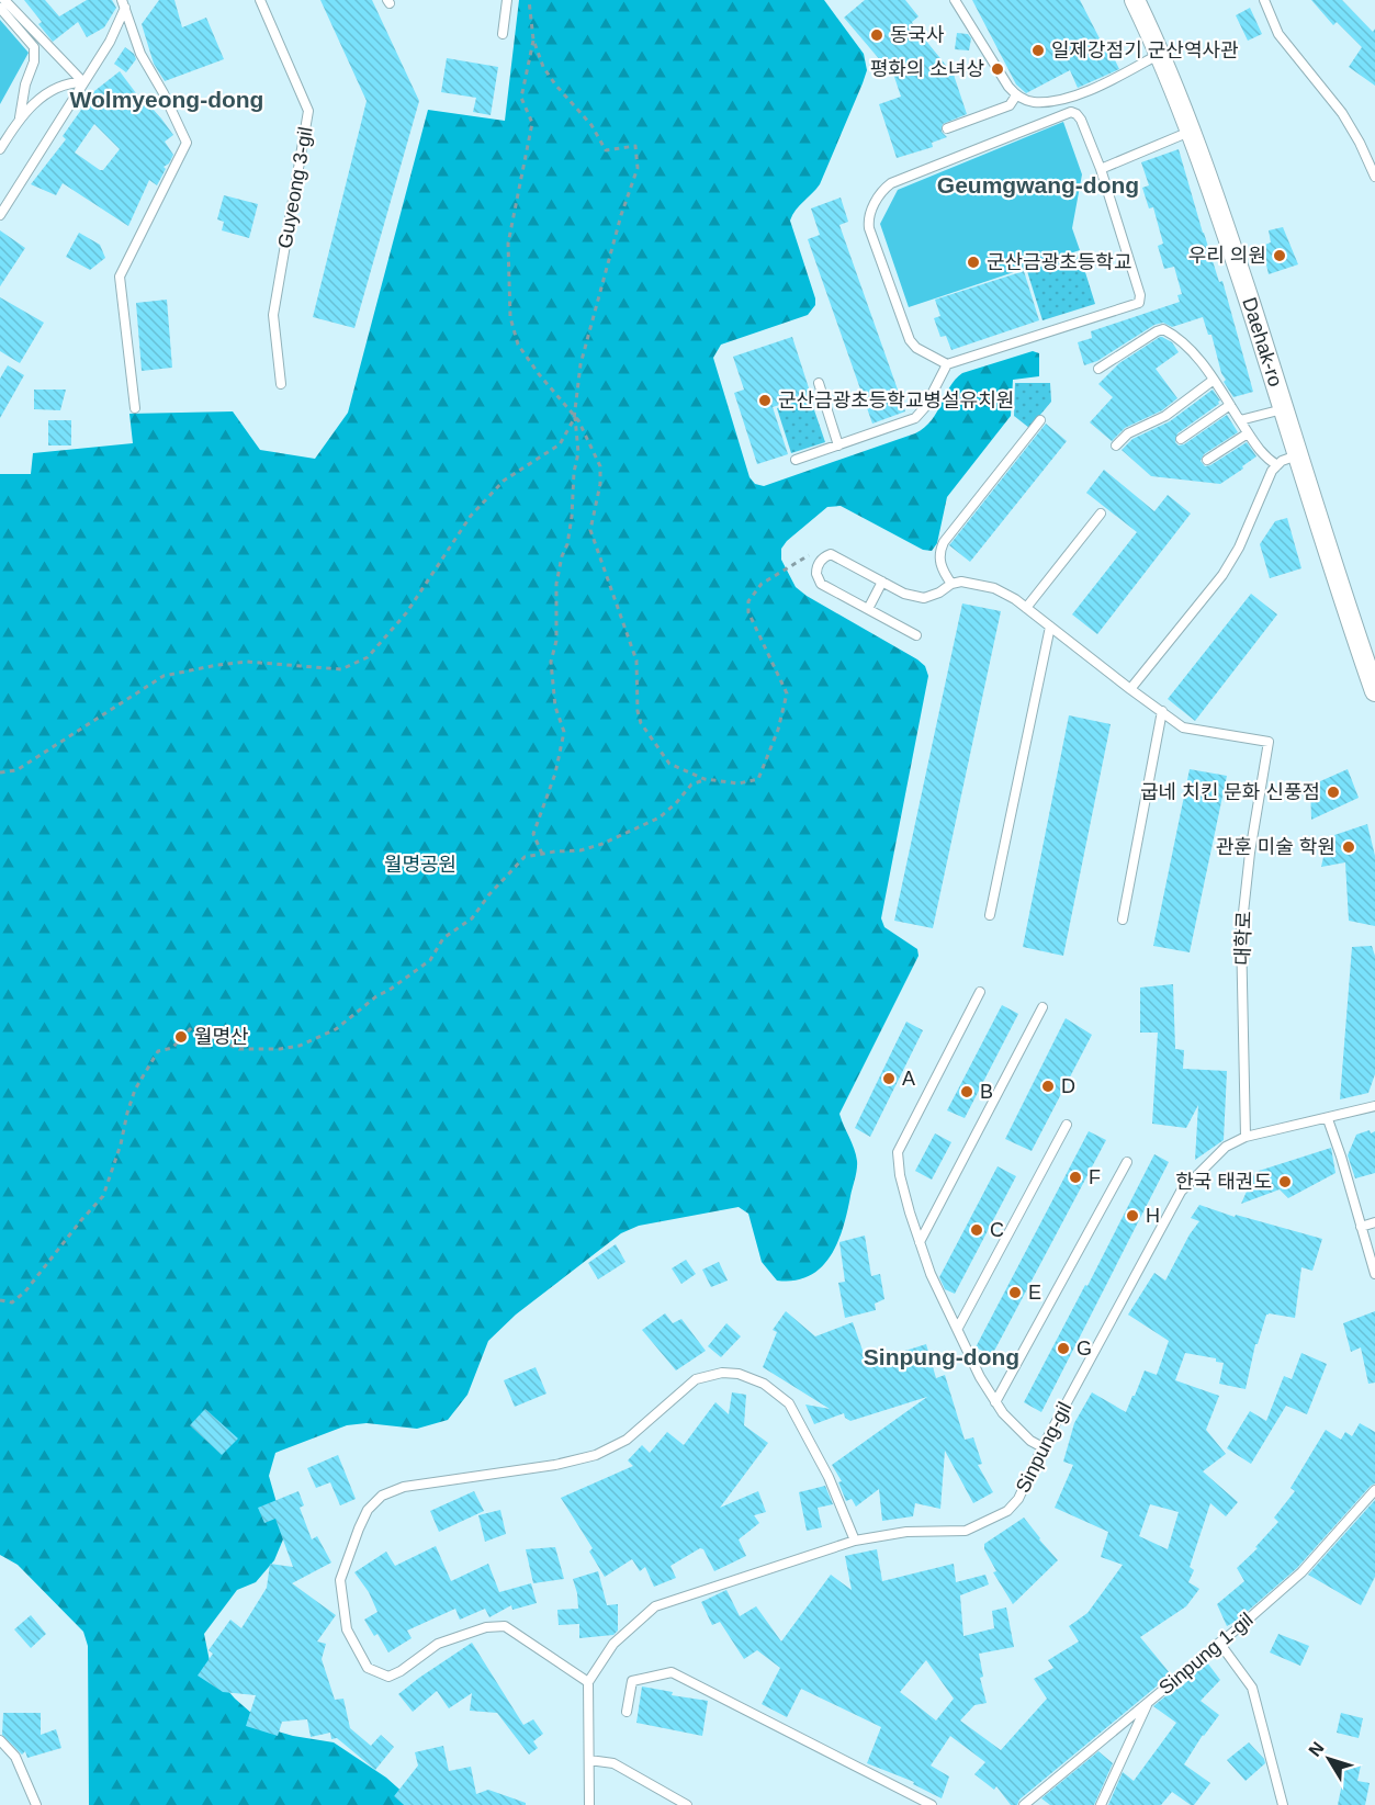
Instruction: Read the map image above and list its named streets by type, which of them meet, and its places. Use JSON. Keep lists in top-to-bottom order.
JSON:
{
  "streets": {
    "street": ["Daehak-ro"],
    "lane": [
      "Guyeong 3-gil",
      "대학로",
      "Sinpung-gil",
      "Sinpung 1-gil"
    ]
  },
  "crossings": [
    ["대학로", "Sinpung-gil"]
  ],
  "districts": ["Wolmyeong-dong", "Geumgwang-dong", "Sinpung-dong"],
  "parks": ["월명공원"],
  "places": [
    "동국사",
    "일제강점기 군산역사관",
    "평화의 소녀상",
    "우리 의원",
    "군산금광초등학교",
    "군산금광초등학교병설유치원",
    "굽네 치킨 문화 신풍점",
    "관훈 미술 학원",
    "월명산",
    "A",
    "D",
    "B",
    "F",
    "한국 태권도",
    "H",
    "C",
    "E",
    "G"
  ],
  "north": "top left"
}
